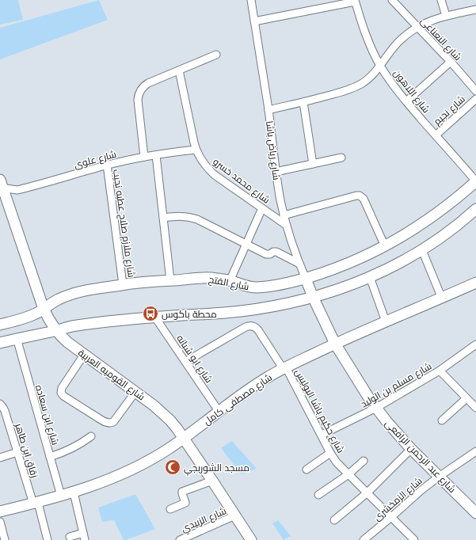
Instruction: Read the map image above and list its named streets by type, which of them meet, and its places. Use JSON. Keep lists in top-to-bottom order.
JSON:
{
  "streets": {
    "street": [
      "شارع النعناعى",
      "شارع اللاهون",
      "شارع نجيم",
      "شارع رياض باشا",
      "شارع علوى",
      "شارع محمد خسرو",
      "شارع ملازم صلاح عطيه نجيب",
      "شارع الفتح",
      "شارع ابو شبانه",
      "شارع القوميه العربية",
      "شارع مسلم بن الوليد",
      "شارع مصطفى كامل",
      "شارع حكيم باشا البوليس",
      "شارع ابن سعاده",
      "زقاق ابن طاهر",
      "شارع عبد الرحمن الرافعى",
      "شارع الزمخشرى",
      "شارع الزبيدي"
    ]
  },
  "crossings": [
    ["شارع اللاهون", "شارع نجيم"],
    ["شارع اللاهون", "شارع الفتح"],
    ["شارع رياض باشا", "شارع محمد خسرو"],
    ["شارع رياض باشا", "شارع الفتح"],
    ["شارع رياض باشا", "شارع عبد الرحمن الرافعى"],
    ["شارع علوى", "شارع محمد خسرو"],
    ["شارع علوى", "شارع ملازم صلاح عطيه نجيب"],
    ["شارع علوى", "شارع القوميه العربية"],
    ["شارع ملازم صلاح عطيه نجيب", "شارع الفتح"],
    ["شارع الفتح", "شارع القوميه العربية"],
    ["شارع ابو شبانه", "شارع مصطفى كامل"],
    ["شارع ابو شبانه", "شارع حكيم باشا البوليس"],
    ["شارع القوميه العربية", "شارع مصطفى كامل"],
    ["شارع القوميه العربية", "شارع الزبيدي"],
    ["شارع مسلم بن الوليد", "شارع حكيم باشا البوليس"],
    ["شارع مسلم بن الوليد", "شارع عبد الرحمن الرافعى"],
    ["شارع مصطفى كامل", "شارع حكيم باشا البوليس"],
    ["شارع مصطفى كامل", "شارع ابن سعاده"],
    ["شارع مصطفى كامل", "زقاق ابن طاهر"],
    ["شارع مصطفى كامل", "شارع عبد الرحمن الرافعى"],
    ["شارع حكيم باشا البوليس", "شارع الزمخشرى"],
    ["شارع عبد الرحمن الرافعى", "شارع الزمخشرى"]
  ],
  "places": {
    "bus stop": ["محطة باكوس"],
    "mosque": ["مسجد الشوربجي"]
  }
}
